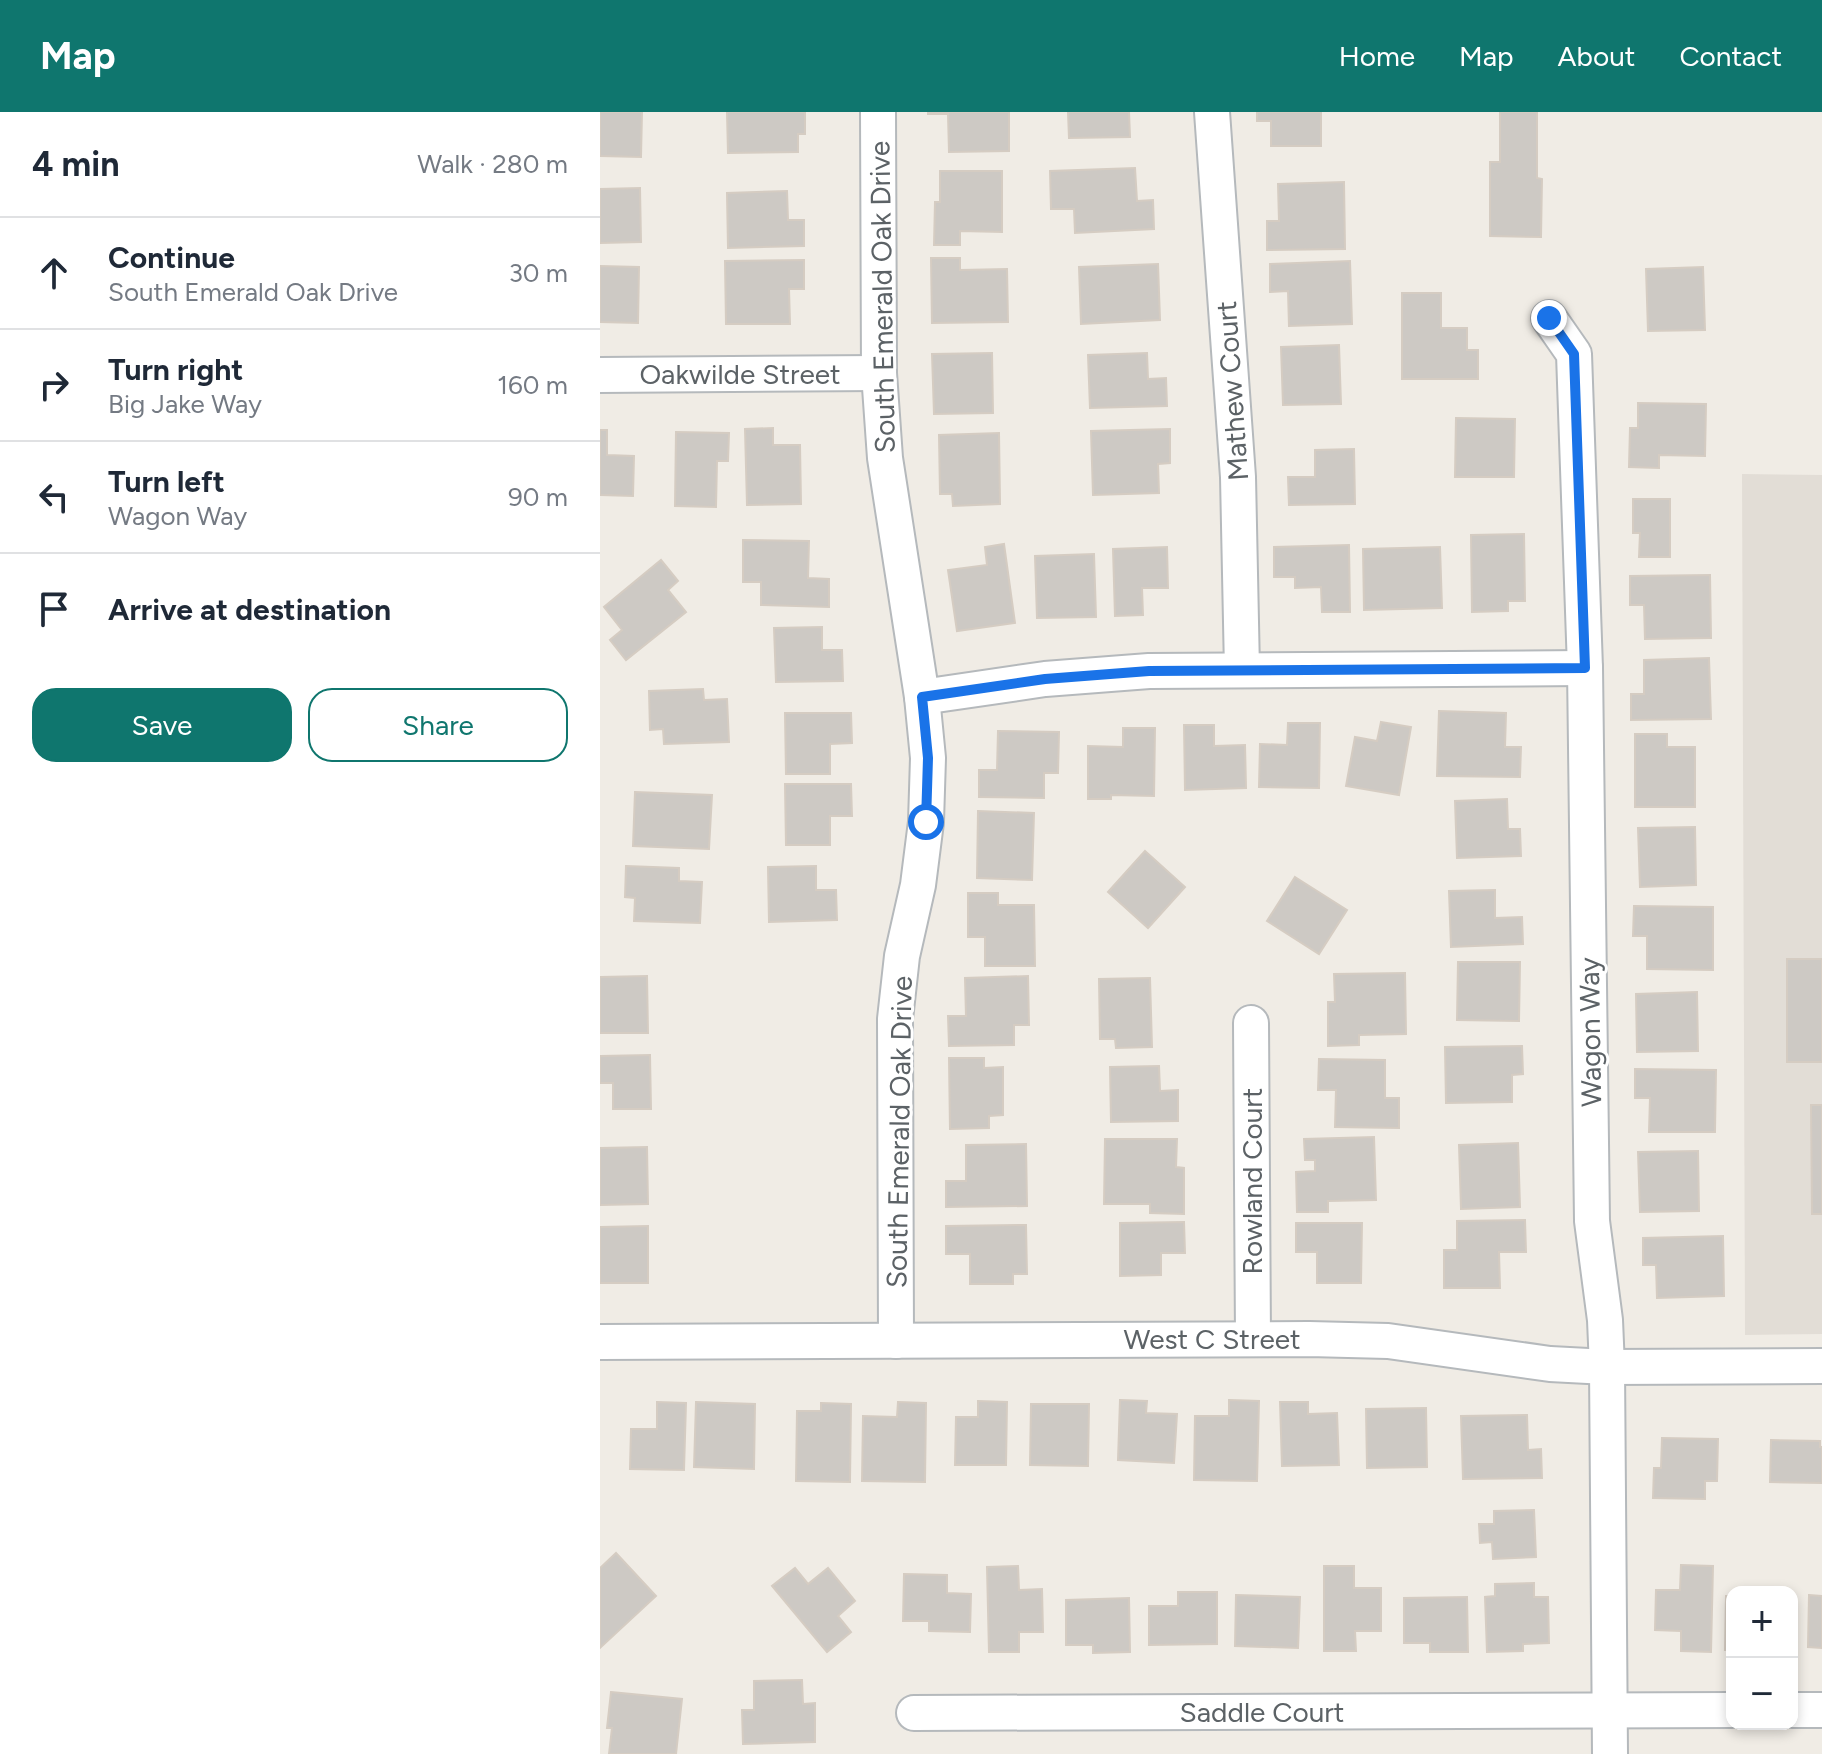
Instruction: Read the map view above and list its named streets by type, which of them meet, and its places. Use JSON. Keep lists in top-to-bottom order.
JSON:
{
  "streets": {
    "street": [
      "South Emerald Oak Drive",
      "Oakwilde Street",
      "Mathew Court",
      "Wagon Way",
      "Rowland Court",
      "West C Street",
      "Saddle Court"
    ]
  },
  "crossings": [
    ["South Emerald Oak Drive", "Oakwilde Street"],
    ["South Emerald Oak Drive", "West C Street"],
    ["Wagon Way", "West C Street"],
    ["Wagon Way", "Saddle Court"],
    ["Rowland Court", "West C Street"]
  ],
  "page": {
    "header": "Map",
    "nav": [
      "Home",
      "Map",
      "About",
      "Contact"
    ],
    "heading": ["4 min", "Walk · 280 m"],
    "list": [
      ["Continue", "South Emerald Oak Drive", "30 m"],
      ["Turn right", "Big Jake Way", "160 m"],
      ["Turn left", "Wagon Way", "90 m"],
      "Arrive at destination"
    ],
    "buttons": ["Save", "Share"],
    "map_buttons": ["+", "−"]
  }
}
